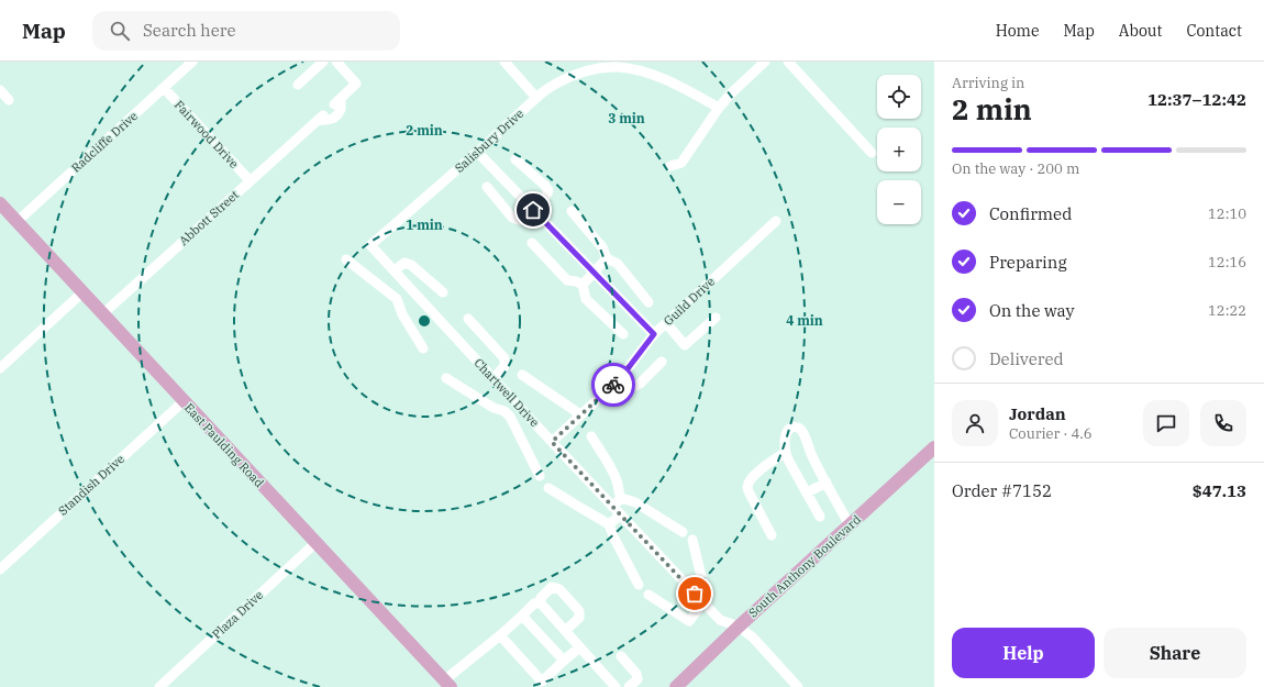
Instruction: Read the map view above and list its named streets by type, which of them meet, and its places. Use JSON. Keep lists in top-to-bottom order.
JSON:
{
  "streets": {
    "main road": ["East Paulding Road", "South Anthony Boulevard"],
    "street": [
      "Fairwood Drive",
      "Salisbury Drive",
      "Radcliffe Drive",
      "Abbott Street",
      "Guild Drive",
      "Chartwell Drive",
      "Standish Drive",
      "Plaza Drive"
    ]
  },
  "crossings": [
    ["Fairwood Drive", "Radcliffe Drive"],
    ["Fairwood Drive", "Abbott Street"],
    ["Salisbury Drive", "Chartwell Drive"],
    ["Radcliffe Drive", "East Paulding Road"],
    ["Abbott Street", "East Paulding Road"],
    ["Guild Drive", "Chartwell Drive"],
    ["Chartwell Drive", "South Anthony Boulevard"],
    ["East Paulding Road", "Standish Drive"],
    ["East Paulding Road", "Plaza Drive"]
  ],
  "page": {
    "header": "Map",
    "search": "Search here",
    "nav": [
      "Home",
      "Map",
      "About",
      "Contact"
    ],
    "heading": ["2 min", "Arriving in", "12:37–12:42"],
    "panel": [
      "Jordan",
      "Courier · 4.6",
      "Order #7152",
      "$47.13"
    ],
    "map_buttons": ["+", "−"],
    "bar": "On the way · 200 m",
    "list": [
      ["Confirmed", "12:10"],
      ["Preparing", "12:16"],
      ["On the way", "12:22"],
      "Delivered"
    ],
    "buttons": ["Help", "Share"]
  },
  "rings": [
    "3 min",
    "2 min",
    "1 min",
    "4 min"
  ]
}
